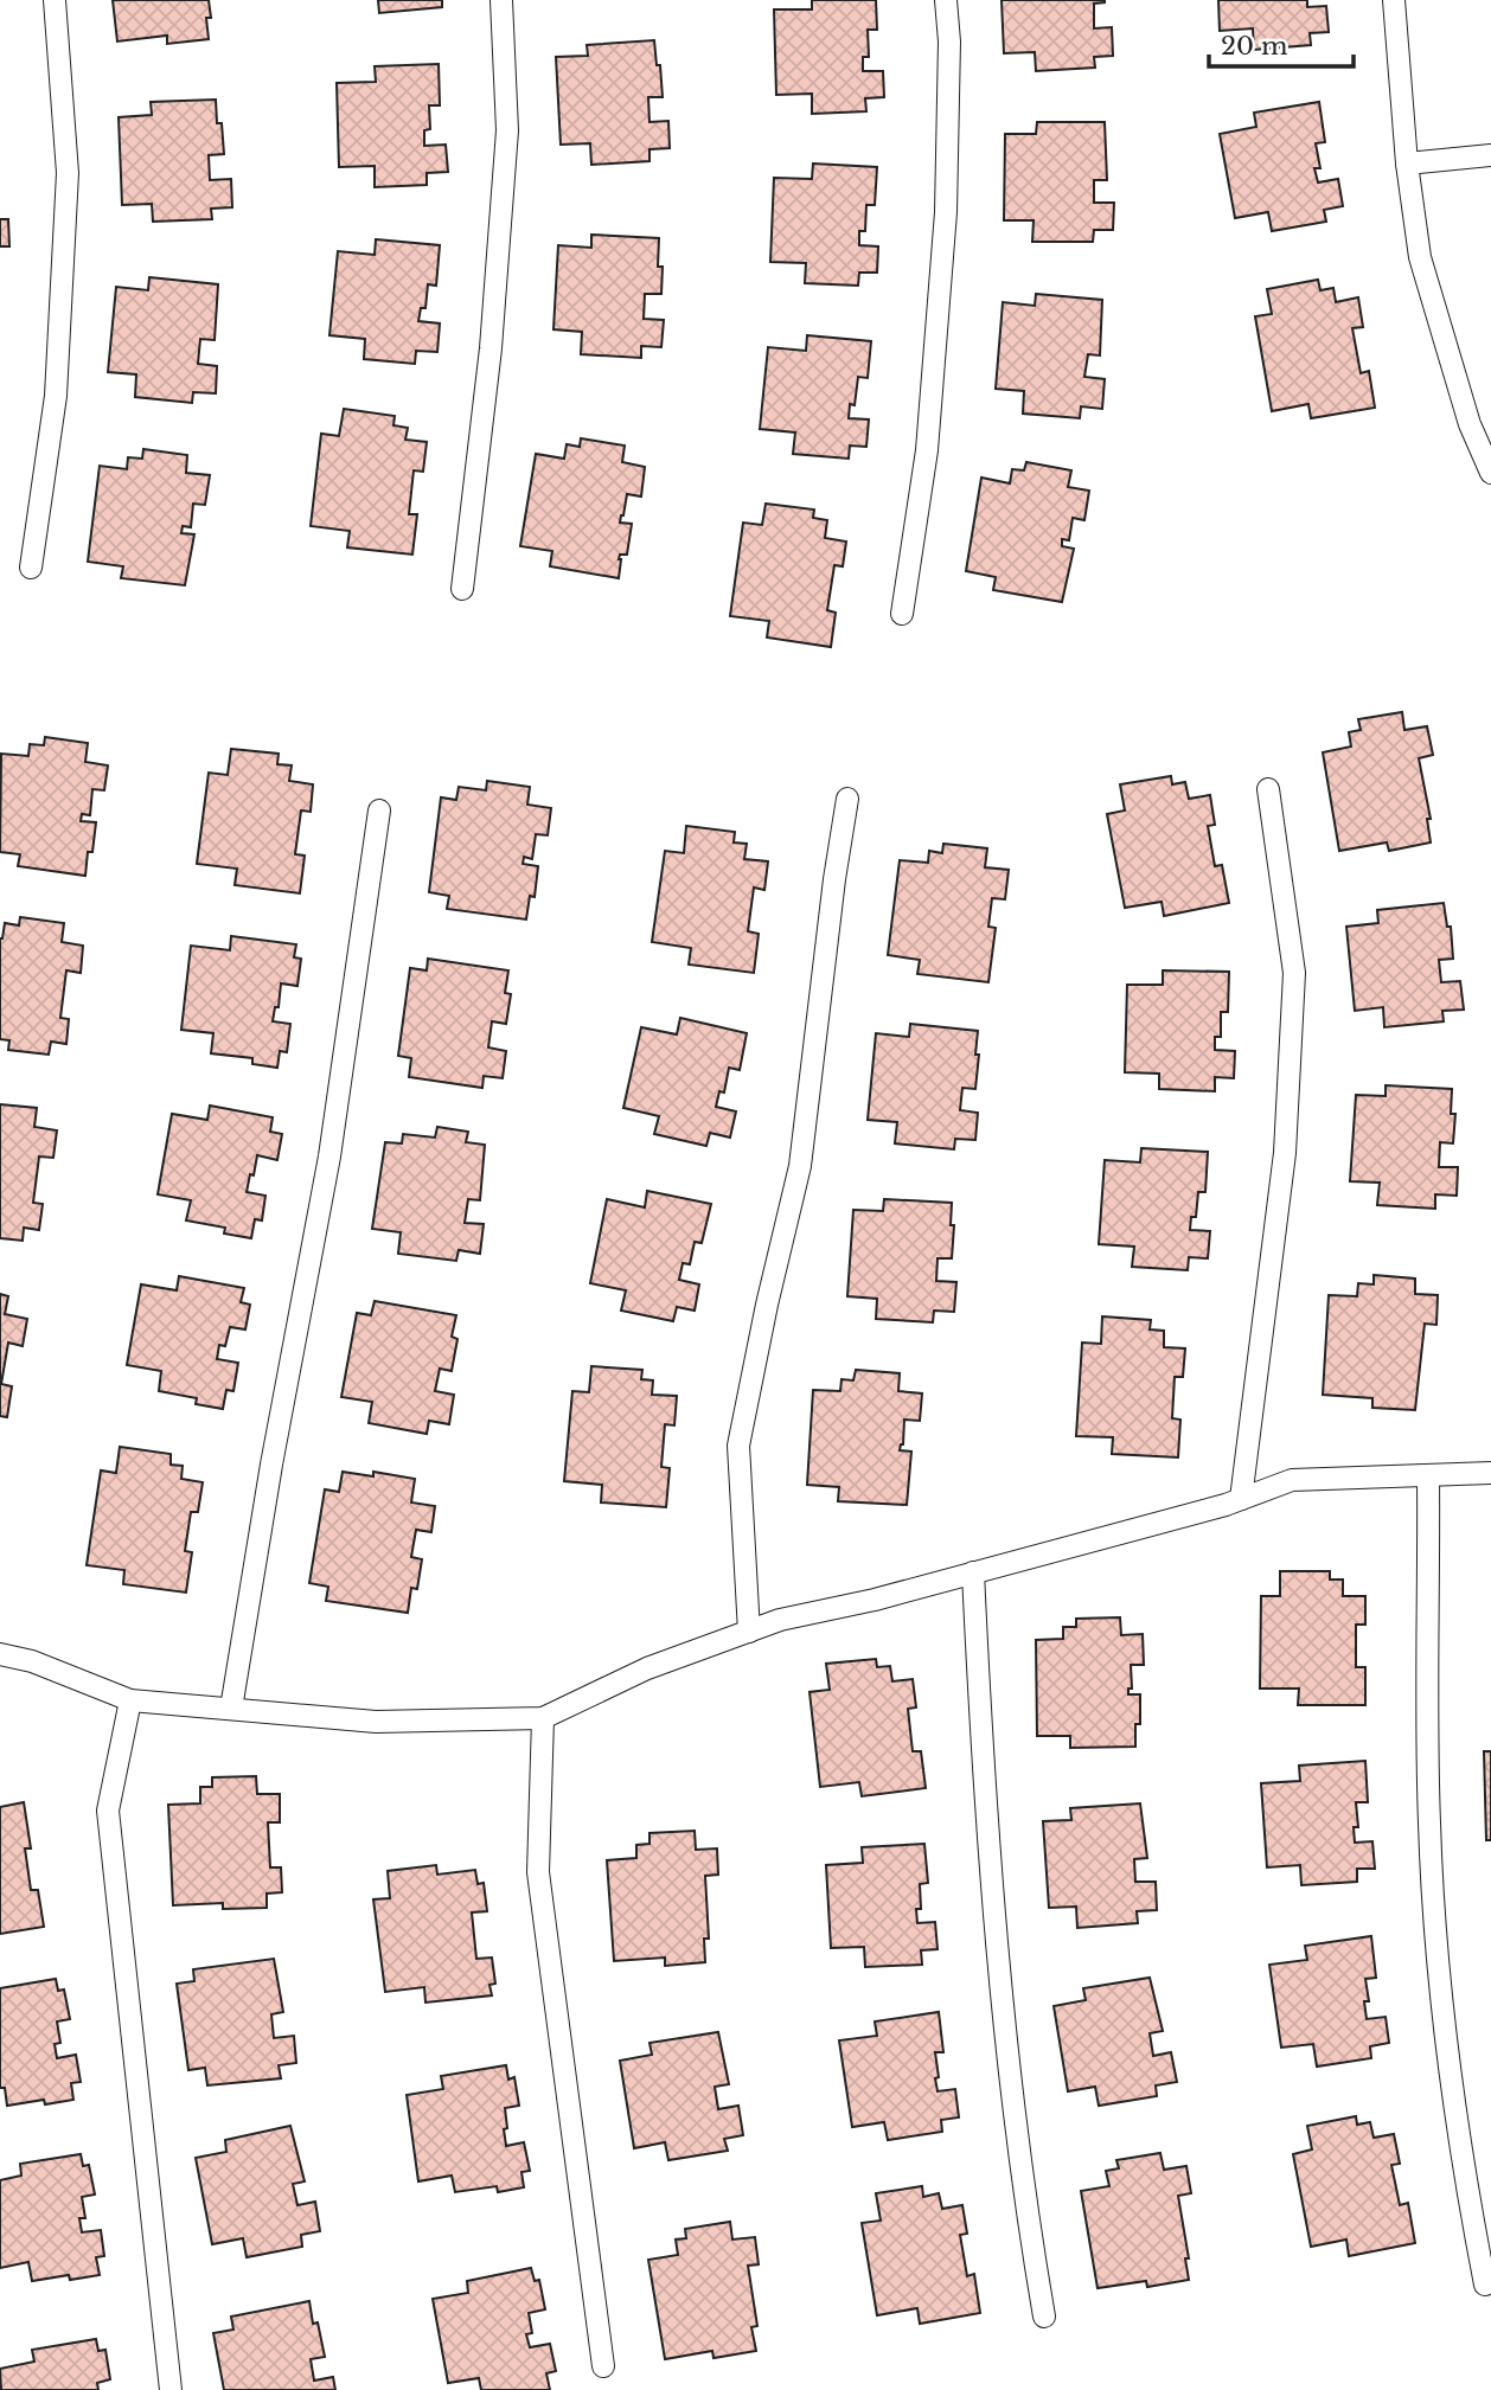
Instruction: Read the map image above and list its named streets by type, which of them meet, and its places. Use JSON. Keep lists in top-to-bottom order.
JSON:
{
  "scale_bar": "20 m"
}
